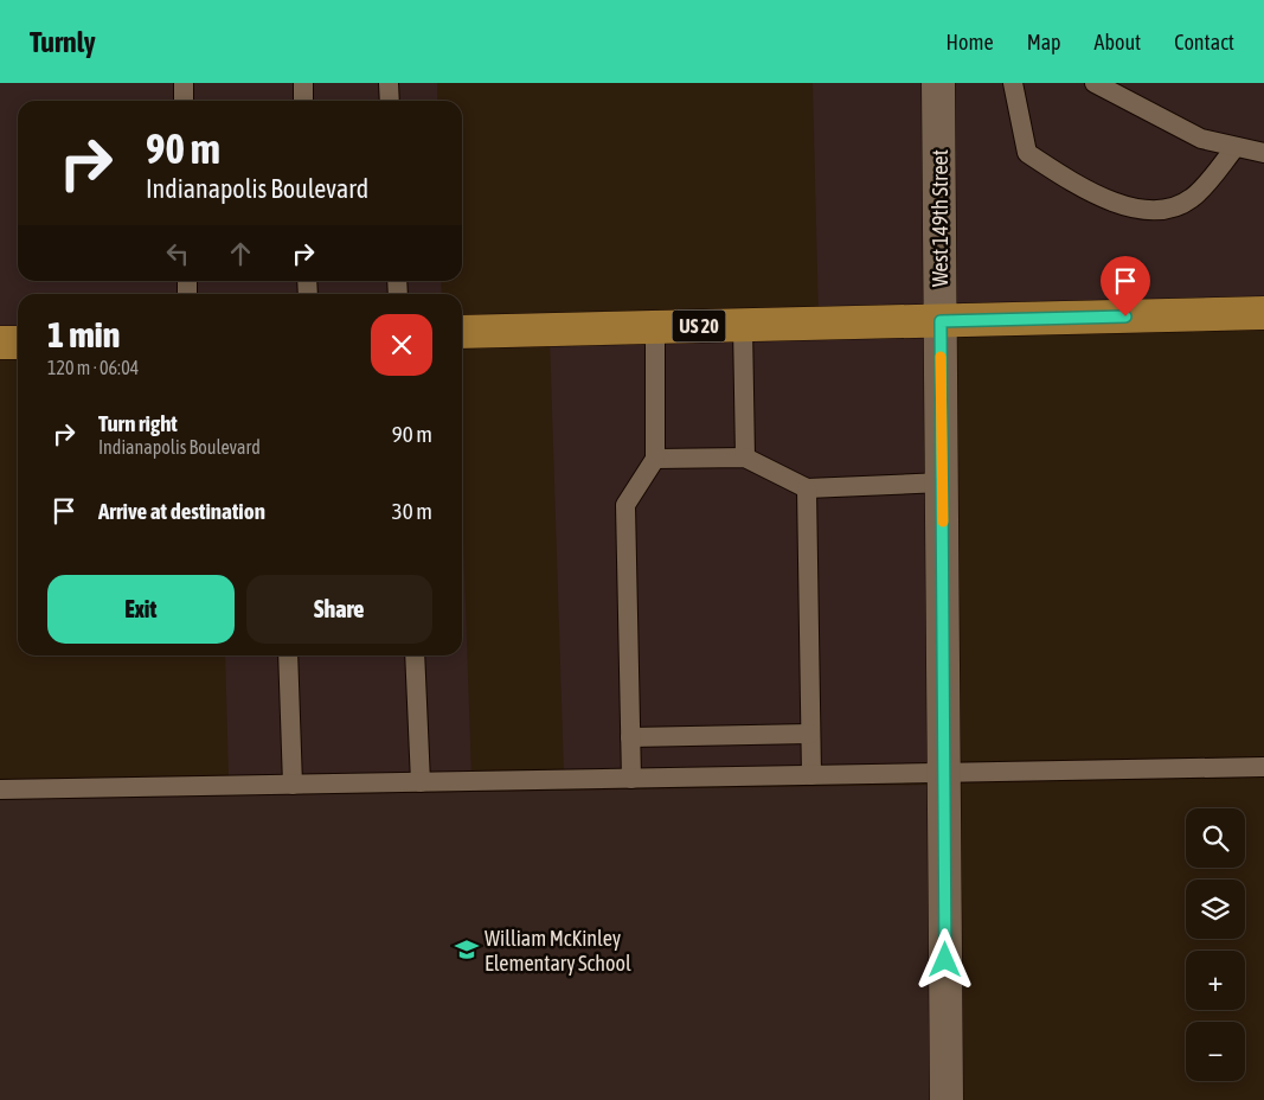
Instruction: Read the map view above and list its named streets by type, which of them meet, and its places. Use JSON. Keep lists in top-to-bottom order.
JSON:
{
  "streets": {
    "main road": ["US 20"],
    "street": ["West 149th Street"]
  },
  "crossings": [
    ["West 149th Street", "US 20"]
  ],
  "places": {
    "school or university": ["William McKinley Elementary School"]
  },
  "page": {
    "header": "Turnly",
    "nav": [
      "Home",
      "Map",
      "About",
      "Contact"
    ],
    "turn": ["90 m", "Indianapolis Boulevard"],
    "heading": ["1 min", "120 m · 06:04"],
    "list": [
      {
        "name": "Turn right",
        "note": "Indianapolis Boulevard",
        "value": "90 m"
      },
      {
        "name": "Arrive at destination",
        "value": "30 m"
      }
    ],
    "buttons": ["Exit", "Share"],
    "map_buttons": ["+", "−"]
  }
}
